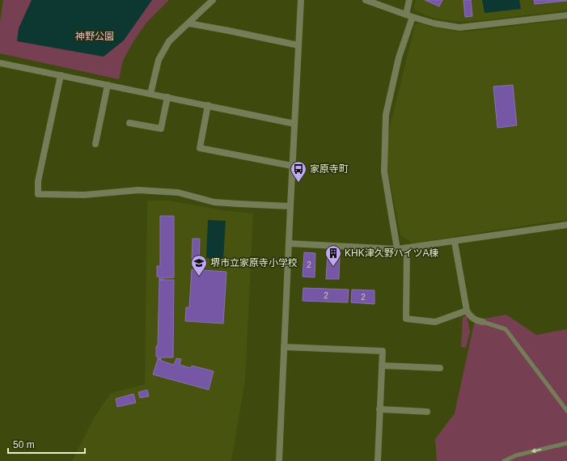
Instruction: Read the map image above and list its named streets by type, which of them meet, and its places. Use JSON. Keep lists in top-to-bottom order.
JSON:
{
  "parks": ["神野公園"],
  "places": {
    "bus stop": ["家原寺町"],
    "building": ["KHK津久野ハイツA棟"],
    "school or university": ["堺市立家原寺小学校"]
  },
  "house_numbers": ["2", "2", "2"],
  "scale_bar": "50 m"
}
